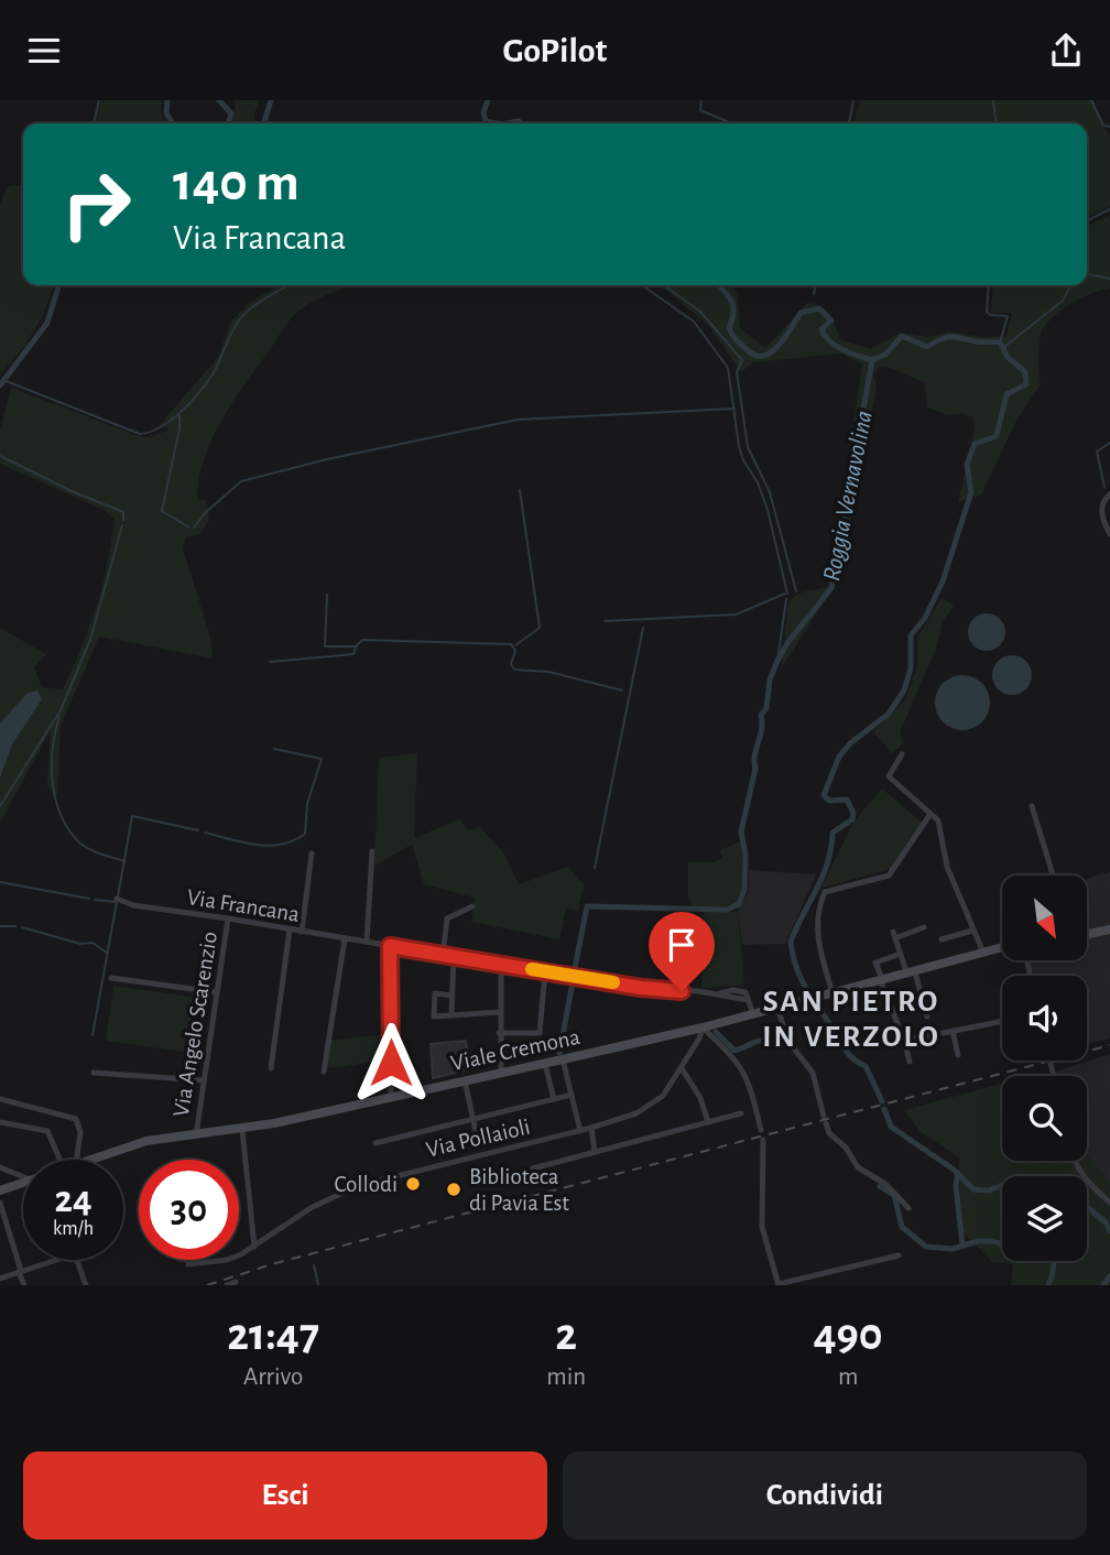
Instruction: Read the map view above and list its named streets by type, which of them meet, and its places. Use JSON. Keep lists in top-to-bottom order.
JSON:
{
  "streets": {
    "main road": ["Viale Cremona"],
    "street": ["Via Francana", "Via Angelo Scarenzio", "Via Pollaioli"]
  },
  "crossings": [
    ["Via Francana", "Via Angelo Scarenzio"],
    ["Via Francana", "Viale Cremona"],
    ["Via Angelo Scarenzio", "Viale Cremona"],
    ["Viale Cremona", "Via Pollaioli"]
  ],
  "districts": ["SAN PIETRO IN VERZOLO"],
  "water": ["Roggia Vernavolina"],
  "places": ["Collodi", "Biblioteca di Pavia Est"],
  "north": "bottom right",
  "page": {
    "header": "GoPilot",
    "turn": ["140 m", "Via Francana"],
    "speed": "24 km/h",
    "limit": "30",
    "eta": [
      "21:47",
      "Arrivo",
      "2",
      "min",
      "490",
      "m"
    ],
    "buttons": ["Esci", "Condividi"]
  }
}
